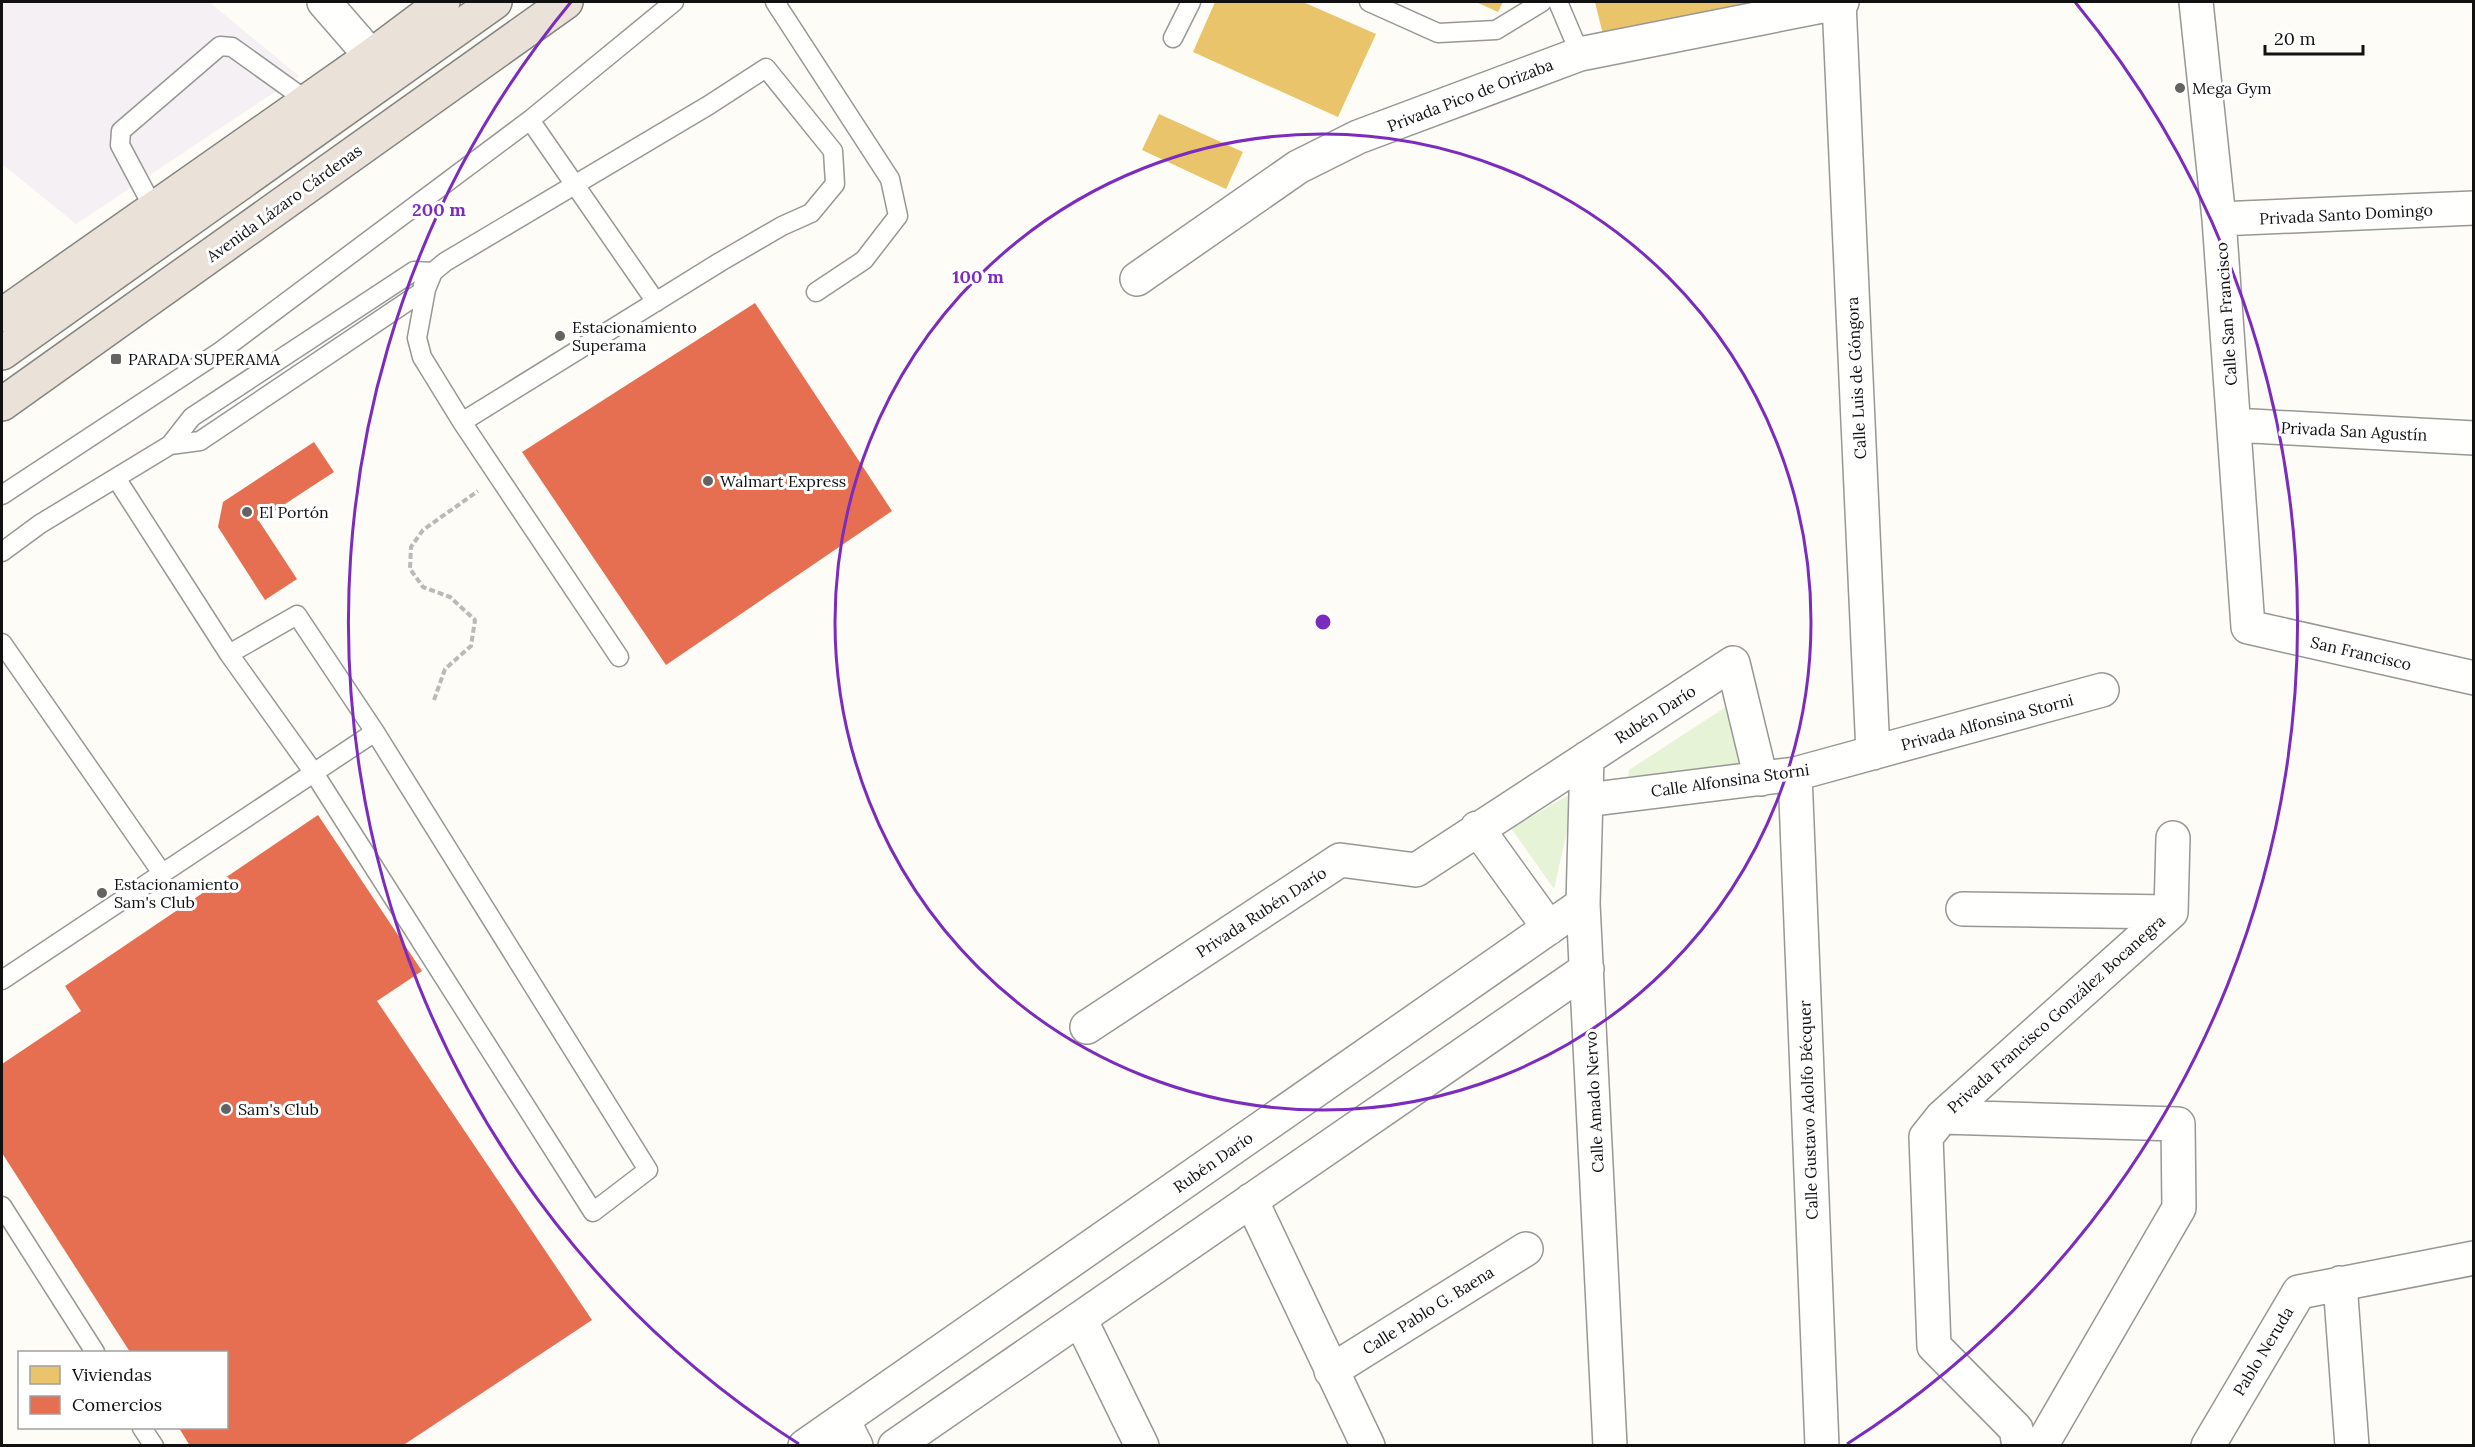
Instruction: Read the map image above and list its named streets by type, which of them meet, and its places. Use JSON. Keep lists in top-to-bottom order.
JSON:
{
  "streets": {
    "highway": ["Avenida Lázaro Cárdenas"],
    "street": [
      "Privada Pico de Orizaba",
      "Privada Santo Domingo",
      "Calle San Francisco",
      "Calle Luis de Góngora",
      "Privada San Agustín",
      "San Francisco",
      "Rubén Darío",
      "Privada Alfonsina Storni",
      "Calle Alfonsina Storni",
      "Privada Rubén Darío",
      "Privada Francisco González Bocanegra",
      "Calle Amado Nervo",
      "Calle Gustavo Adolfo Bécquer",
      "Calle Pablo G. Baena",
      "Pablo Neruda"
    ]
  },
  "crossings": [
    ["Privada Pico de Orizaba", "Calle Luis de Góngora"],
    ["Privada Santo Domingo", "Calle San Francisco"],
    ["Calle San Francisco", "Privada San Agustín"],
    ["Calle San Francisco", "San Francisco"],
    ["Calle Luis de Góngora", "Privada Alfonsina Storni"],
    ["Calle Luis de Góngora", "Calle Alfonsina Storni"],
    ["Rubén Darío", "Calle Alfonsina Storni"],
    ["Rubén Darío", "Privada Rubén Darío"],
    ["Rubén Darío", "Calle Amado Nervo"],
    ["Privada Alfonsina Storni", "Calle Alfonsina Storni"],
    ["Calle Alfonsina Storni", "Calle Amado Nervo"],
    ["Calle Alfonsina Storni", "Calle Gustavo Adolfo Bécquer"]
  ],
  "places": {
    "other": [
      "Mega Gym",
      "Estacionamiento Superama",
      "Walmart Express",
      "El Portón",
      "Estacionamiento Sam's Club",
      "Sam's Club"
    ],
    "transit": ["PARADA SUPERAMA"]
  },
  "legend": ["Viviendas", "Comercios"],
  "scale_bar": "20 m",
  "rings": ["200 m", "100 m"]
}
